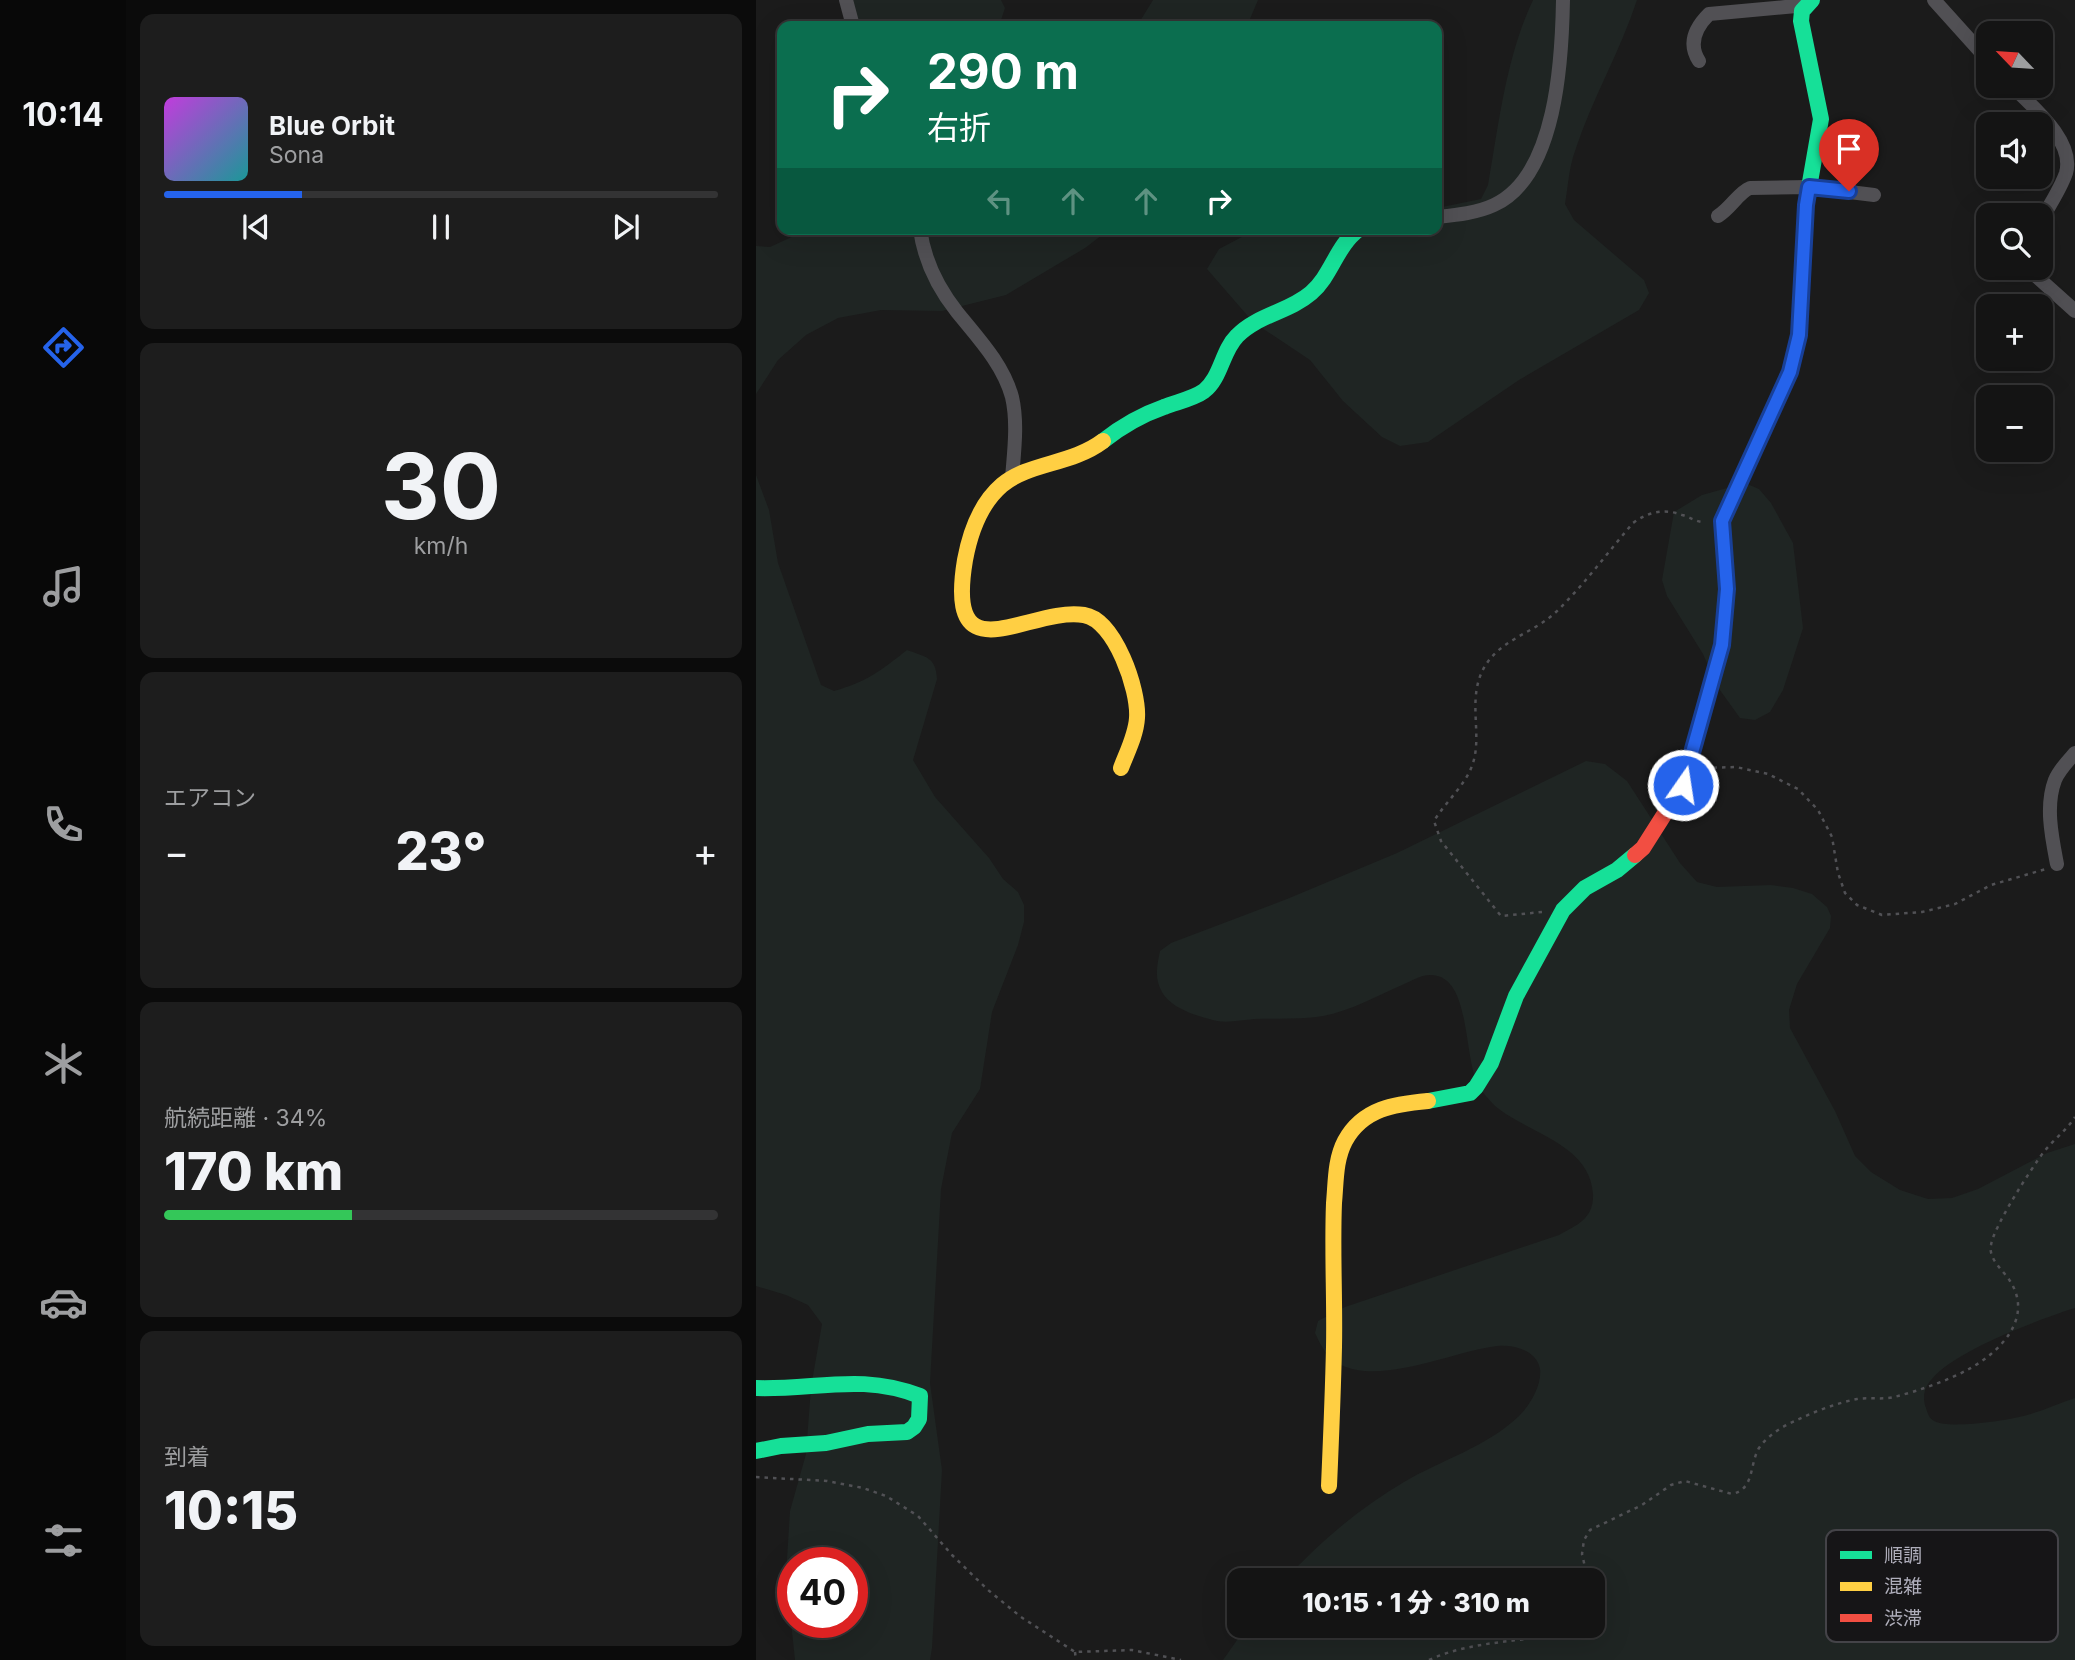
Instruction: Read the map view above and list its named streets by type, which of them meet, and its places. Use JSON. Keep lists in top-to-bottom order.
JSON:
{
  "legend": ["順調", "混雑", "渋滞"],
  "north": "top left",
  "page": {
    "tabs": "10:14",
    "map_buttons": ["+", "−"],
    "turn": ["290 m", "右折"],
    "song": ["Blue Orbit", "Sona"],
    "tile": [
      ["30", "km/h"],
      "エアコン",
      ["航続距離 · 34%", "170 km"],
      ["到着", "10:15"]
    ],
    "heat": ["−", "23°", "+"],
    "limit": "40",
    "trip": "10:15 · 1 分 · 310 m"
  }
}
